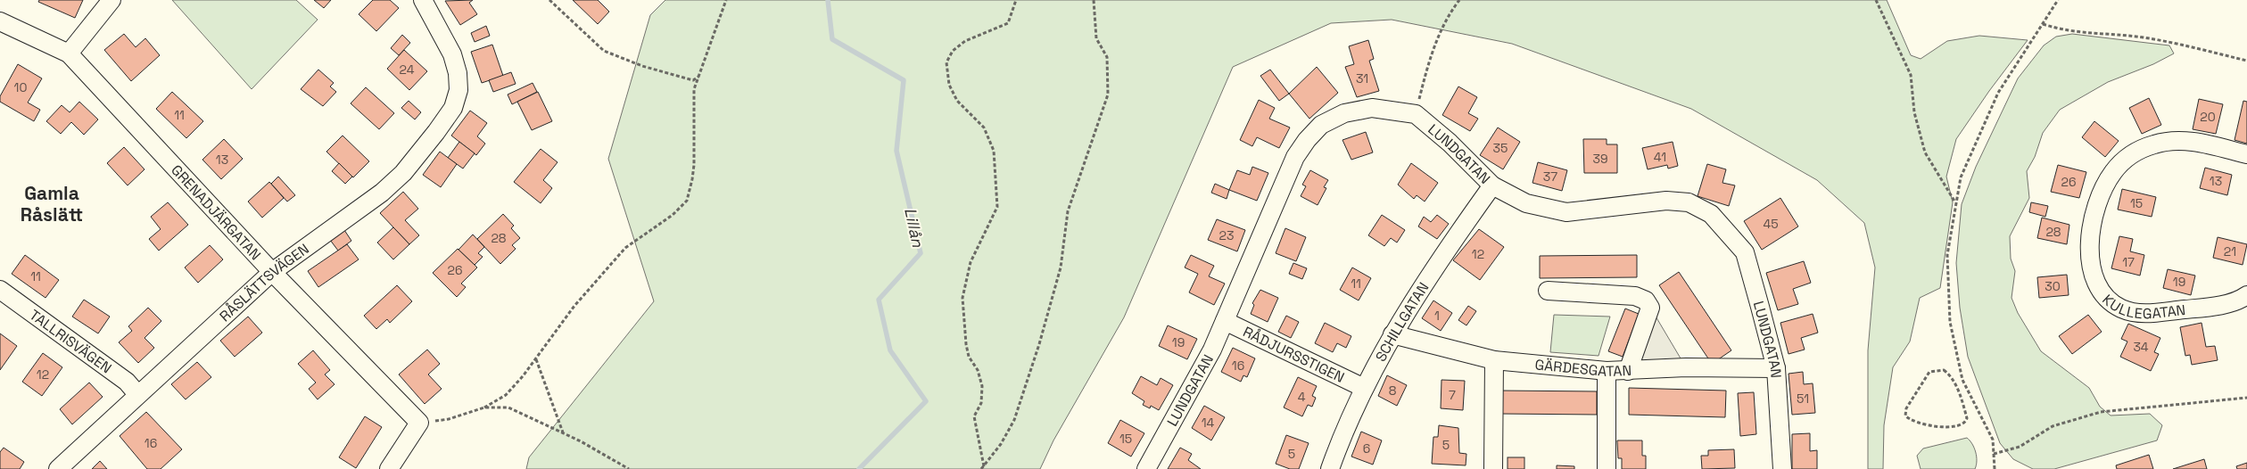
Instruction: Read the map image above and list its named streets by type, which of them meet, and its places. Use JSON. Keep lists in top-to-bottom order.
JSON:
{
  "streets": {
    "street": [
      "LUNDGATAN",
      "GRENADJÄRGATAN",
      "RÅSLÄTTSVÄGEN",
      "KULLEGATAN",
      "SCHILLGATAN",
      "TALLRISVÄGEN",
      "RÅDJURSSTIGEN",
      "GÄRDESGATAN"
    ]
  },
  "crossings": [
    ["LUNDGATAN", "SCHILLGATAN"],
    ["LUNDGATAN", "RÅDJURSSTIGEN"],
    ["LUNDGATAN", "GÄRDESGATAN"],
    ["GRENADJÄRGATAN", "RÅSLÄTTSVÄGEN"],
    ["RÅSLÄTTSVÄGEN", "TALLRISVÄGEN"],
    ["SCHILLGATAN", "RÅDJURSSTIGEN"],
    ["SCHILLGATAN", "GÄRDESGATAN"]
  ],
  "districts": ["Gamla Råslätt"],
  "water": ["Lillån"],
  "house_numbers": [
    "24",
    "31",
    "10",
    "11",
    "20",
    "35",
    "41",
    "39",
    "13",
    "37",
    "13",
    "26",
    "15",
    "45",
    "28",
    "23",
    "28",
    "21",
    "12",
    "17",
    "26",
    "11",
    "19",
    "11",
    "30",
    "1",
    "19",
    "34",
    "16",
    "12",
    "8",
    "7",
    "4",
    "51",
    "14",
    "15",
    "16",
    "5",
    "6",
    "5"
  ]
}
